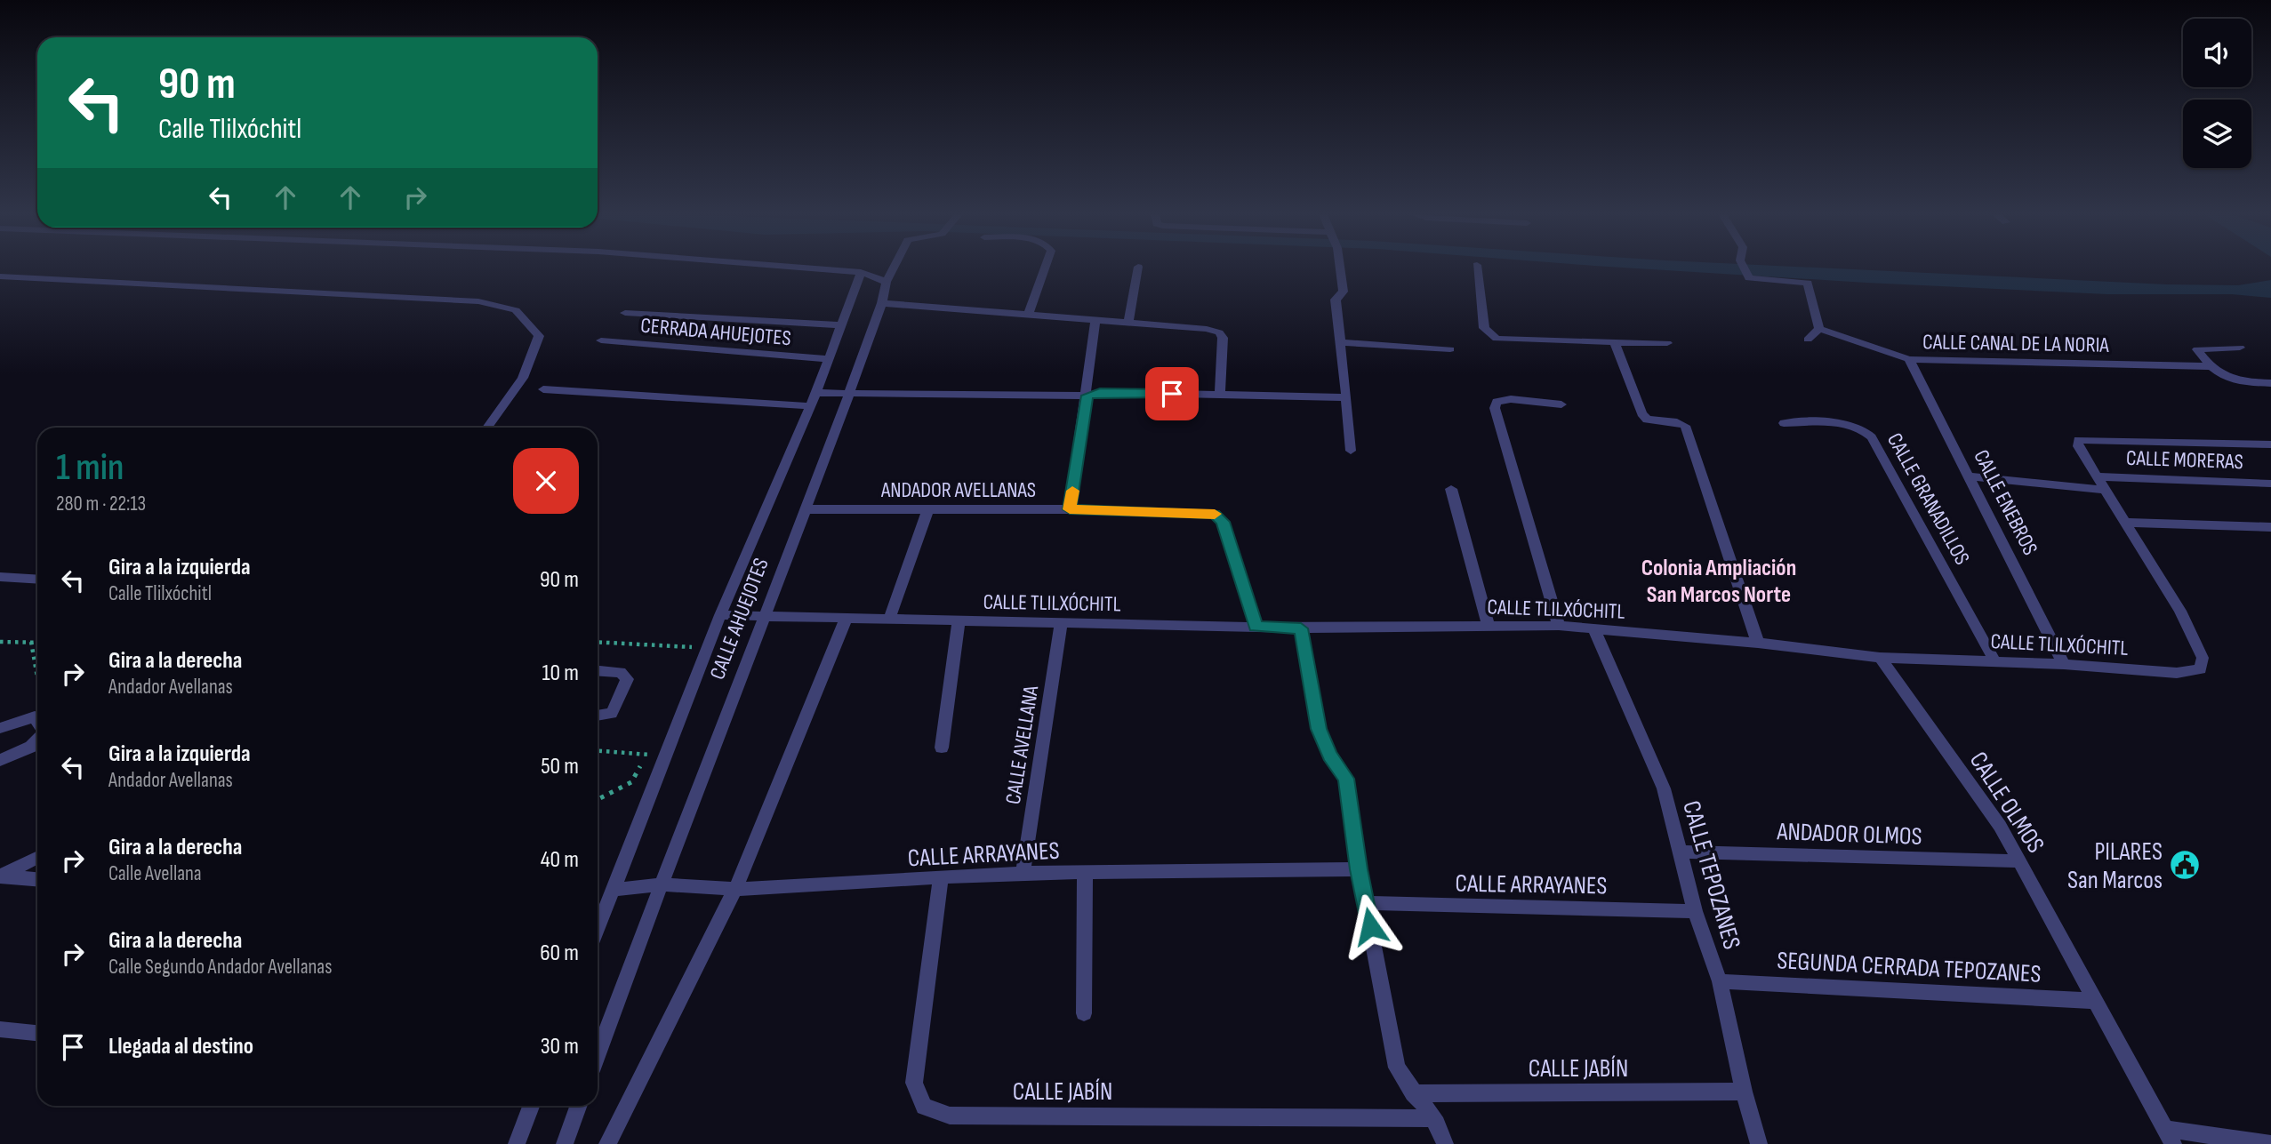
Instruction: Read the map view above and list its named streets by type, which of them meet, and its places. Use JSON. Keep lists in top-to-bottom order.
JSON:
{
  "streets": {
    "street": [
      "CERRADA AHUEJOTES",
      "CALLE CANAL DE LA NORIA",
      "CALLE MORERAS",
      "ANDADOR AVELLANAS",
      "CALLE GRANADILLOS",
      "CALLE ENEBROS",
      "CALLE TLILXÓCHITL",
      "CALLE AHUEJOTES",
      "CALLE AVELLANA",
      "CALLE OLMOS",
      "ANDADOR OLMOS",
      "CALLE ARRAYANES",
      "CALLE TEPOZANES",
      "SEGUNDA CERRADA TEPOZANES",
      "CALLE JABÍN"
    ]
  },
  "crossings": [
    ["CERRADA AHUEJOTES", "CALLE AHUEJOTES"],
    ["CALLE CANAL DE LA NORIA", "CALLE ENEBROS"],
    ["CALLE MORERAS", "CALLE TLILXÓCHITL"],
    ["ANDADOR AVELLANAS", "CALLE TLILXÓCHITL"],
    ["ANDADOR AVELLANAS", "CALLE AHUEJOTES"],
    ["CALLE GRANADILLOS", "CALLE TLILXÓCHITL"],
    ["CALLE ENEBROS", "CALLE TLILXÓCHITL"],
    ["CALLE TLILXÓCHITL", "CALLE AHUEJOTES"],
    ["CALLE TLILXÓCHITL", "CALLE AVELLANA"],
    ["CALLE TLILXÓCHITL", "CALLE OLMOS"],
    ["CALLE TLILXÓCHITL", "CALLE TEPOZANES"],
    ["CALLE AHUEJOTES", "CALLE ARRAYANES"],
    ["CALLE AVELLANA", "CALLE ARRAYANES"],
    ["CALLE OLMOS", "ANDADOR OLMOS"],
    ["CALLE OLMOS", "SEGUNDA CERRADA TEPOZANES"],
    ["ANDADOR OLMOS", "CALLE TEPOZANES"],
    ["CALLE ARRAYANES", "CALLE TEPOZANES"],
    ["CALLE ARRAYANES", "CALLE JABÍN"],
    ["CALLE TEPOZANES", "SEGUNDA CERRADA TEPOZANES"],
    ["CALLE TEPOZANES", "CALLE JABÍN"]
  ],
  "districts": ["Colonia Ampliación San Marcos Norte"],
  "places": {
    "public building": ["PILARES San Marcos"]
  },
  "page": {
    "turn": ["90 m", "Calle Tlilxóchitl"],
    "heading": ["1 min", "280 m · 22:13"],
    "list": [
      {
        "name": "Gira a la izquierda",
        "note": "Calle Tlilxóchitl",
        "value": "90 m"
      },
      {
        "name": "Gira a la derecha",
        "note": "Andador Avellanas",
        "value": "10 m"
      },
      {
        "name": "Gira a la izquierda",
        "note": "Andador Avellanas",
        "value": "50 m"
      },
      {
        "name": "Gira a la derecha",
        "note": "Calle Avellana",
        "value": "40 m"
      },
      {
        "name": "Gira a la derecha",
        "note": "Calle Segundo Andador Avellanas",
        "value": "60 m"
      },
      {
        "name": "Llegada al destino",
        "value": "30 m"
      }
    ]
  }
}
